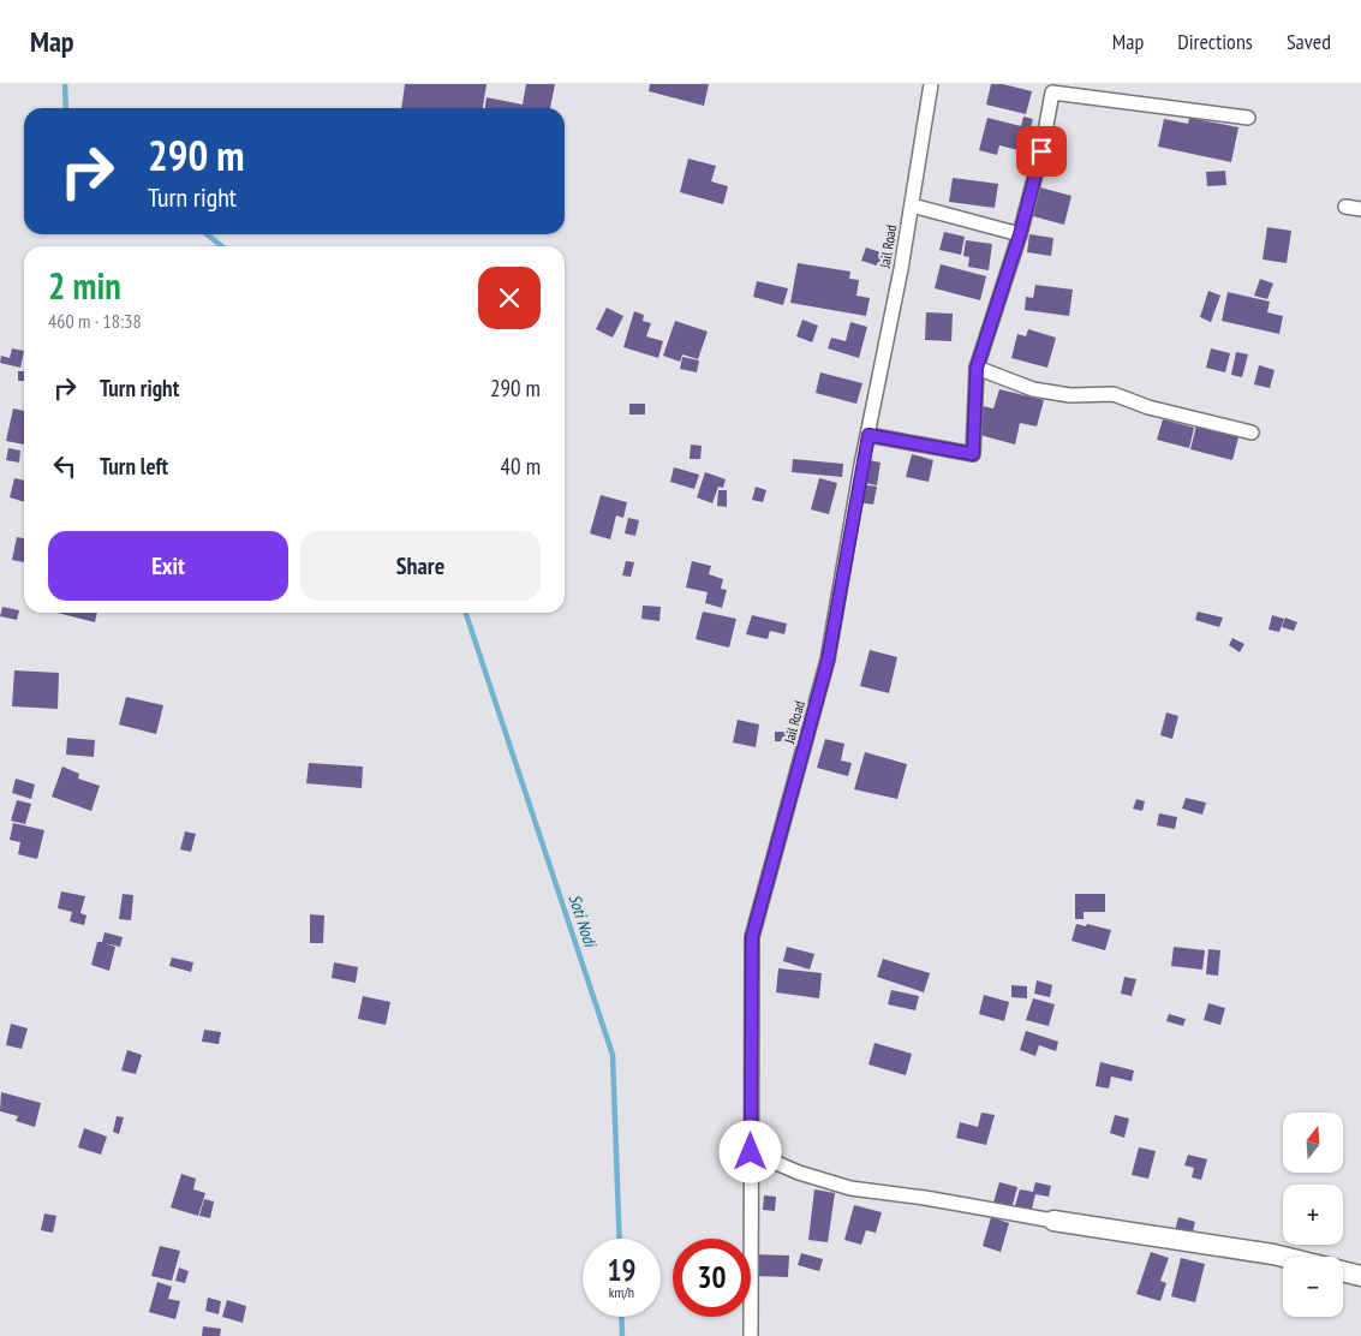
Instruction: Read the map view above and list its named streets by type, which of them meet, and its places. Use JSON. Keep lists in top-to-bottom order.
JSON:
{
  "streets": {
    "street": ["Jail Road"]
  },
  "water": ["Soti Nodi"],
  "north": "top",
  "page": {
    "header": "Map",
    "nav": ["Map", "Directions", "Saved"],
    "turn": ["290 m", "Turn right"],
    "heading": ["2 min", "460 m · 18:38"],
    "list": [
      {
        "name": "Turn right",
        "value": "290 m"
      },
      {
        "name": "Turn left",
        "value": "40 m"
      }
    ],
    "buttons": ["Exit", "Share"],
    "map_buttons": ["+", "−"],
    "speed": "19 km/h",
    "limit": "30"
  }
}
